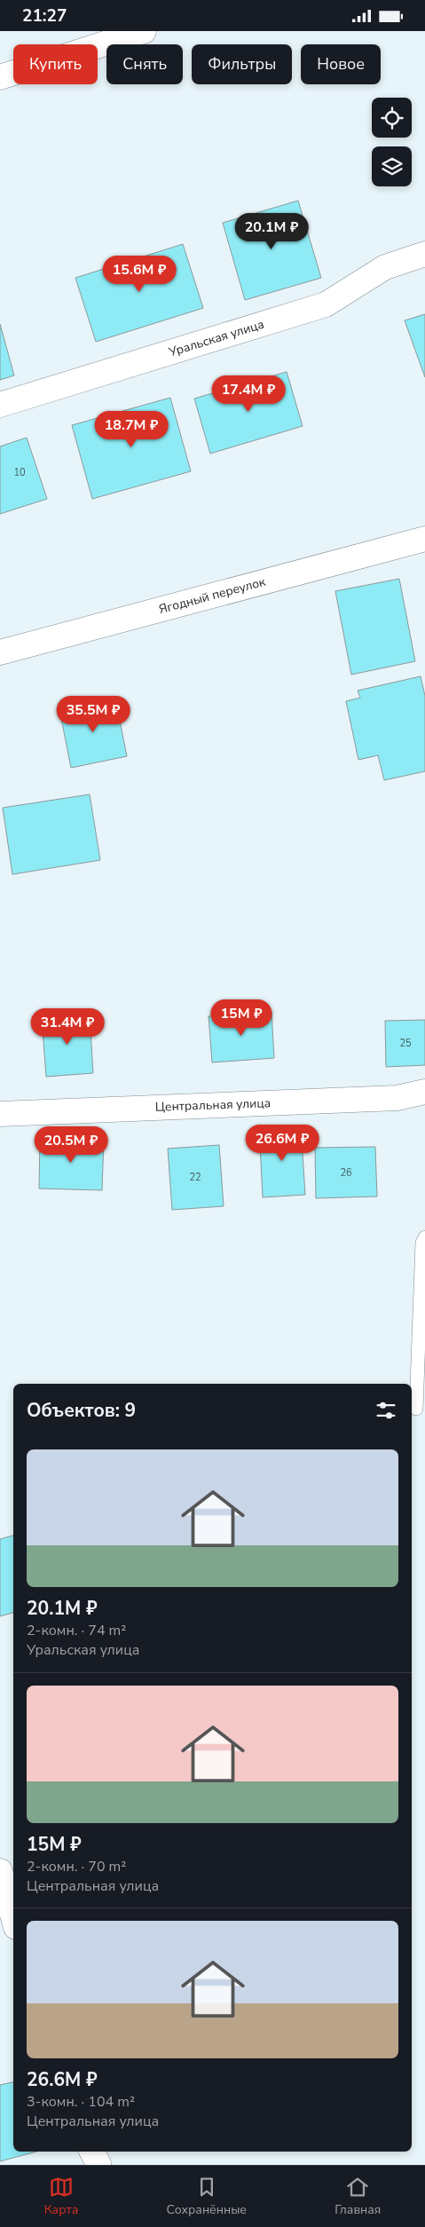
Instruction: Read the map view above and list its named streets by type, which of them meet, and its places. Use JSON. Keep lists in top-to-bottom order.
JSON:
{
  "streets": {
    "street": ["Уральская улица", "Ягодный переулок", "Центральная улица"]
  },
  "house_numbers": [
    "10",
    "25",
    "26",
    "22"
  ],
  "page": {
    "status": "21:27",
    "chip": [
      "Купить",
      "Снять",
      "Фильтры",
      "Новое"
    ],
    "price": [
      "20.1M ₽",
      "15.6M ₽",
      "17.4M ₽",
      "18.7M ₽",
      "35.5M ₽",
      "15M ₽",
      "31.4M ₽",
      "26.6M ₽",
      "20.5M ₽"
    ],
    "heading": "Объектов: 9",
    "list": [
      {
        "name": "20.1M ₽",
        "note": "2-комн. · 74 m² · Уральская улица"
      },
      {
        "name": "15M ₽",
        "note": "2-комн. · 70 m² · Центральная улица"
      },
      {
        "name": "26.6M ₽",
        "note": "3-комн. · 104 m² · Центральная улица"
      }
    ],
    "tabs": ["Карта", "Сохранённые", "Главная"]
  }
}
